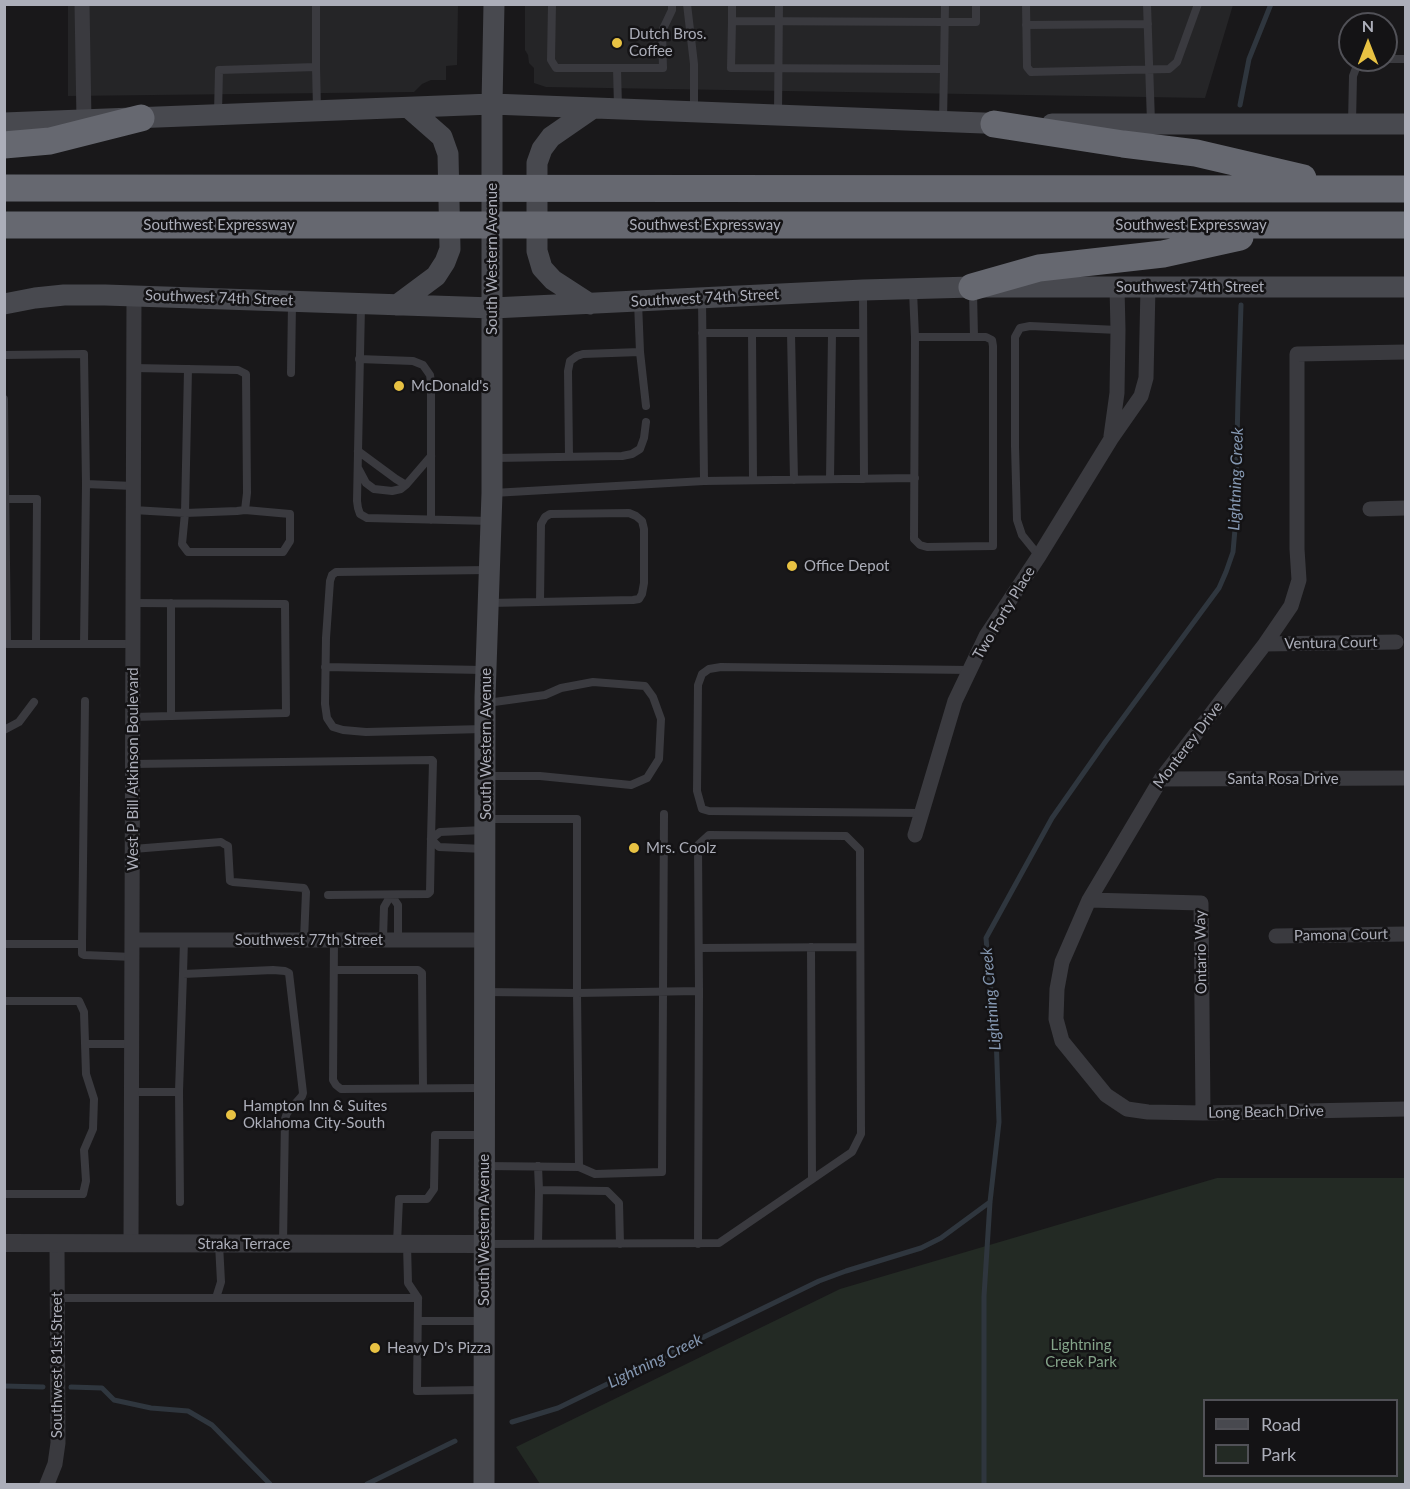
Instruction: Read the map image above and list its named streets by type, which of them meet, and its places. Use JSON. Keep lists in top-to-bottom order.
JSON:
{
  "streets": {
    "highway": ["Southwest Expressway"],
    "main road": ["South Western Avenue", "Southwest 74th Street"],
    "street": [
      "Two Forty Place",
      "Ventura Court",
      "Monterey Drive",
      "West P Bill Atkinson Boulevard",
      "Santa Rosa Drive",
      "Pamona Court",
      "Southwest 77th Street",
      "Ontario Way",
      "Long Beach Drive",
      "Straka Terrace",
      "Southwest 81st Street"
    ]
  },
  "crossings": [
    ["South Western Avenue", "Southwest 74th Street"],
    ["South Western Avenue", "Southwest 77th Street"],
    ["South Western Avenue", "Straka Terrace"],
    ["Southwest 74th Street", "Two Forty Place"],
    ["Southwest 74th Street", "West P Bill Atkinson Boulevard"],
    ["Ventura Court", "Monterey Drive"],
    ["Monterey Drive", "Santa Rosa Drive"],
    ["Monterey Drive", "Ontario Way"],
    ["Monterey Drive", "Long Beach Drive"],
    ["West P Bill Atkinson Boulevard", "Southwest 77th Street"],
    ["West P Bill Atkinson Boulevard", "Straka Terrace"],
    ["Ontario Way", "Long Beach Drive"],
    ["Straka Terrace", "Southwest 81st Street"]
  ],
  "water": ["Lightning Creek"],
  "parks": ["Lightning Creek Park"],
  "places": [
    "Dutch Bros. Coffee",
    "McDonald's",
    "Office Depot",
    "Mrs. Coolz",
    "Hampton Inn & Suites Oklahoma City-South",
    "Heavy D's Pizza"
  ],
  "legend": ["Road", "Park"],
  "north": "top"
}
